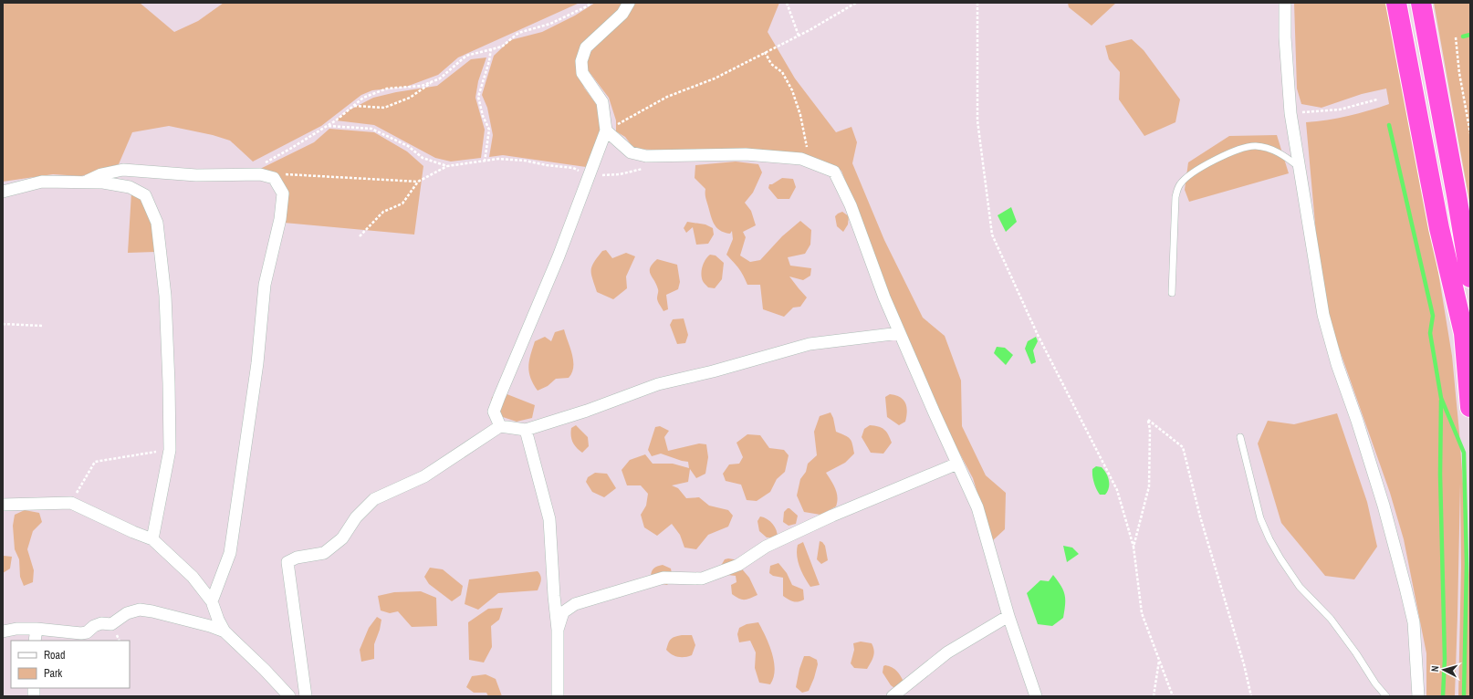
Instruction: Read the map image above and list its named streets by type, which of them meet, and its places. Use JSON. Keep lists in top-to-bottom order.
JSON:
{
  "legend": ["Road", "Park"],
  "north": "left"
}
